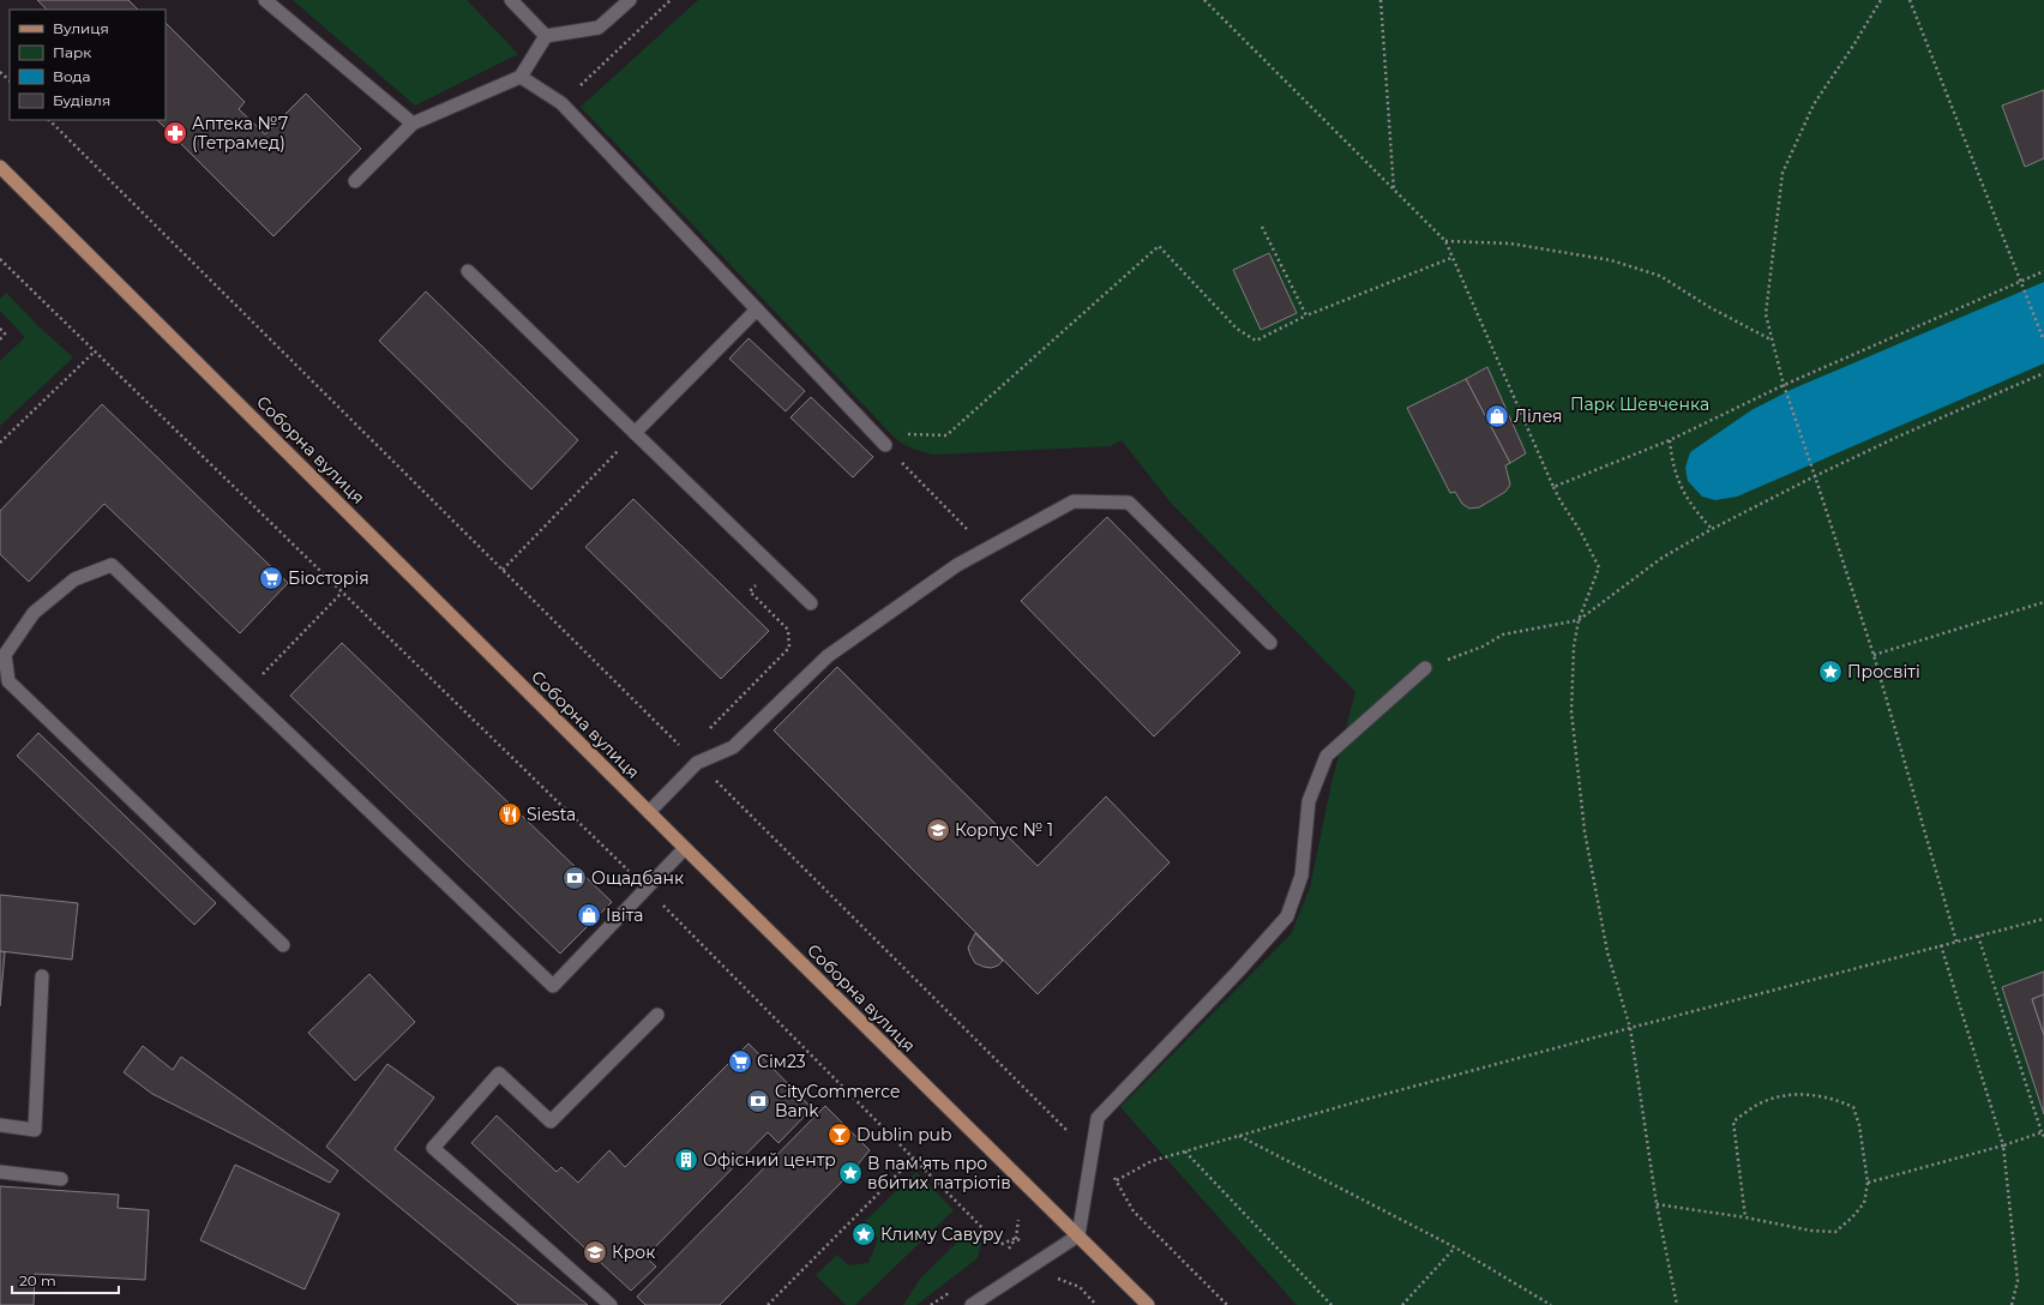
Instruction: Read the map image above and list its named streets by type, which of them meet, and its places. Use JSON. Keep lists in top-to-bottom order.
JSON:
{
  "streets": {
    "main road": ["Соборна вулиця"]
  },
  "parks": ["Парк Шевченка"],
  "places": {
    "pharmacy": ["Аптека №7 (Тетрамед)"],
    "shop": ["Лілея", "Івіта"],
    "supermarket": ["Біосторія", "Сім23"],
    "place": ["Просвіті", "В пам'ять про вбитих патріотів", "Климу Савуру"],
    "restaurant": ["Siesta"],
    "school or university": ["Корпус № 1", "Крок"],
    "bank": ["Ощадбанк", "CityCommerce Bank"],
    "bar": ["Dublin pub"],
    "building": ["Офісний центр"]
  },
  "legend": [
    "Вулиця",
    "Парк",
    "Вода",
    "Будівля"
  ],
  "scale_bar": "20 m"
}
